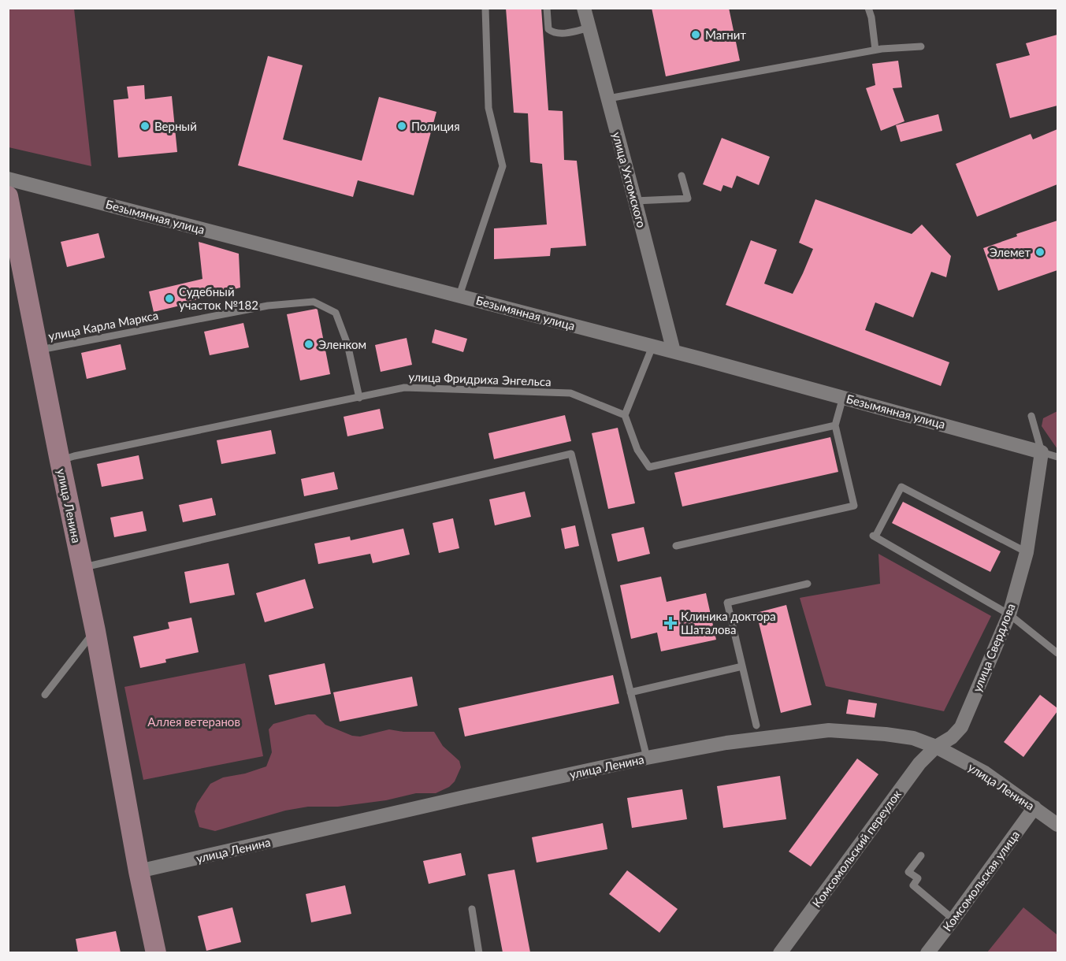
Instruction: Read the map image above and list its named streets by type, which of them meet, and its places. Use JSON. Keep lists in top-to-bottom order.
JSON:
{
  "streets": {
    "street": [
      "улица Ухтомского",
      "Безымянная улица",
      "улица Ленина",
      "улица Свердлова",
      "Комсомольский переулок",
      "Комсомольская улица"
    ],
    "lane": ["улица Карла Маркса", "улица Фридриха Энгельса"]
  },
  "crossings": [
    ["улица Ухтомского", "Безымянная улица"],
    ["Безымянная улица", "улица Свердлова"],
    ["улица Карла Маркса", "улица Фридриха Энгельса"],
    ["улица Карла Маркса", "улица Ленина"],
    ["улица Фридриха Энгельса", "улица Ленина"],
    ["улица Ленина", "улица Свердлова"],
    ["улица Ленина", "Комсомольский переулок"],
    ["улица Ленина", "Комсомольская улица"],
    ["улица Свердлова", "Комсомольский переулок"]
  ],
  "parks": ["Аллея ветеранов"],
  "places": {
    "other": [
      "Магнит",
      "Верный",
      "Полиция",
      "Элемет",
      "Судебный участок №182",
      "Эленком"
    ],
    "health": ["Клиника доктора Шаталова"]
  }
}
